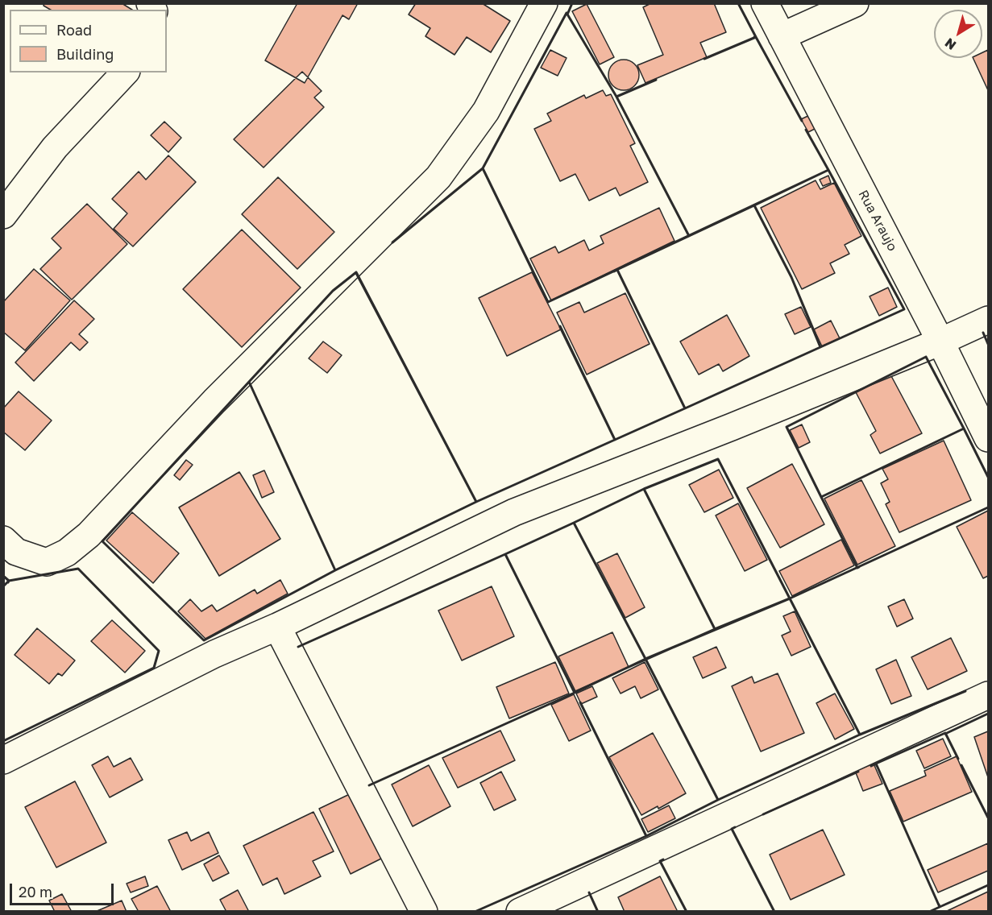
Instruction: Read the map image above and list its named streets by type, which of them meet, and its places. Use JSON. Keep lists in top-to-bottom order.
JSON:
{
  "streets": {
    "street": ["Rua Araujo"]
  },
  "legend": ["Road", "Building"],
  "scale_bar": "20 m",
  "north": "bottom left"
}
